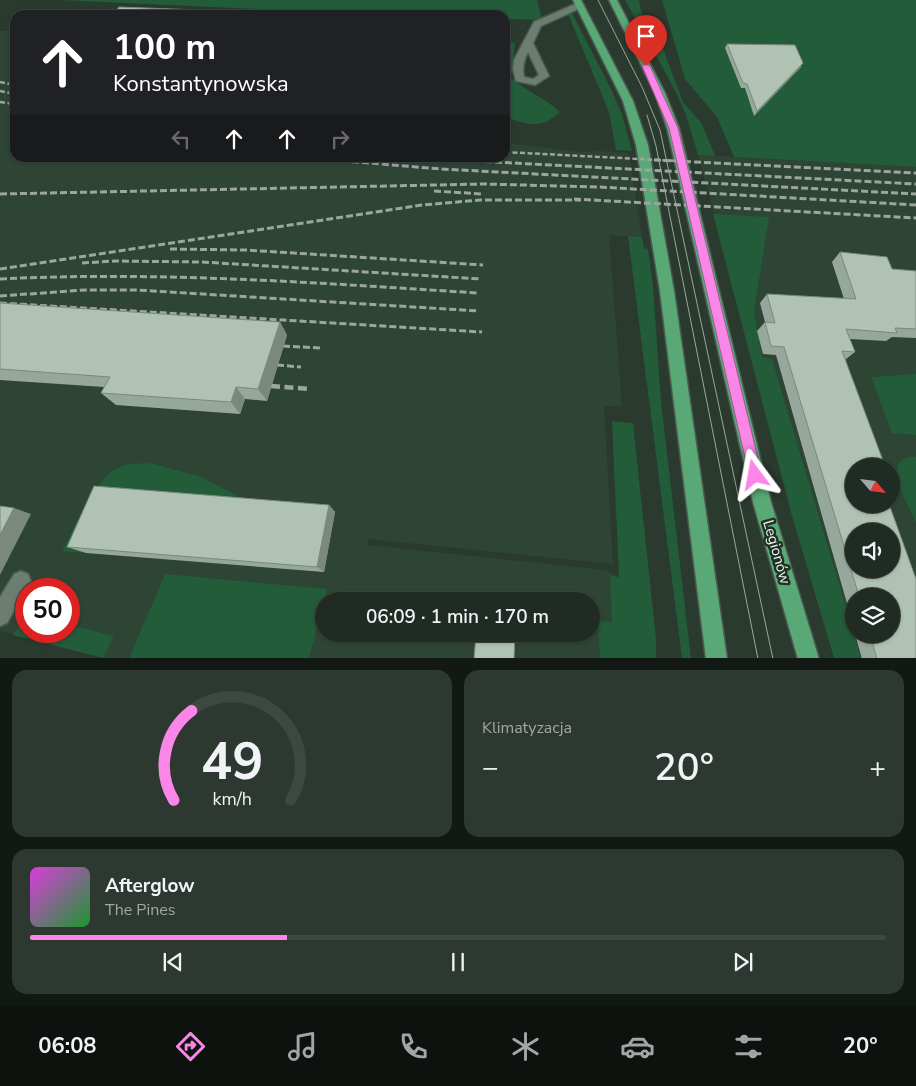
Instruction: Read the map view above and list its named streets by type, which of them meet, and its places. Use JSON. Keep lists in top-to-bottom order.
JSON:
{
  "streets": {
    "main road": ["Legionów"]
  },
  "north": "bottom right",
  "page": {
    "turn": ["100 m", "Konstantynowska"],
    "limit": "50",
    "trip": "06:09 · 1 min · 170 m",
    "tile": "Klimatyzacja",
    "heat": ["−", "20°", "+"],
    "song": ["Afterglow", "The Pines"],
    "tabs": ["06:08", "20°"],
    "gauge": ["49", "km/h"]
  }
}
